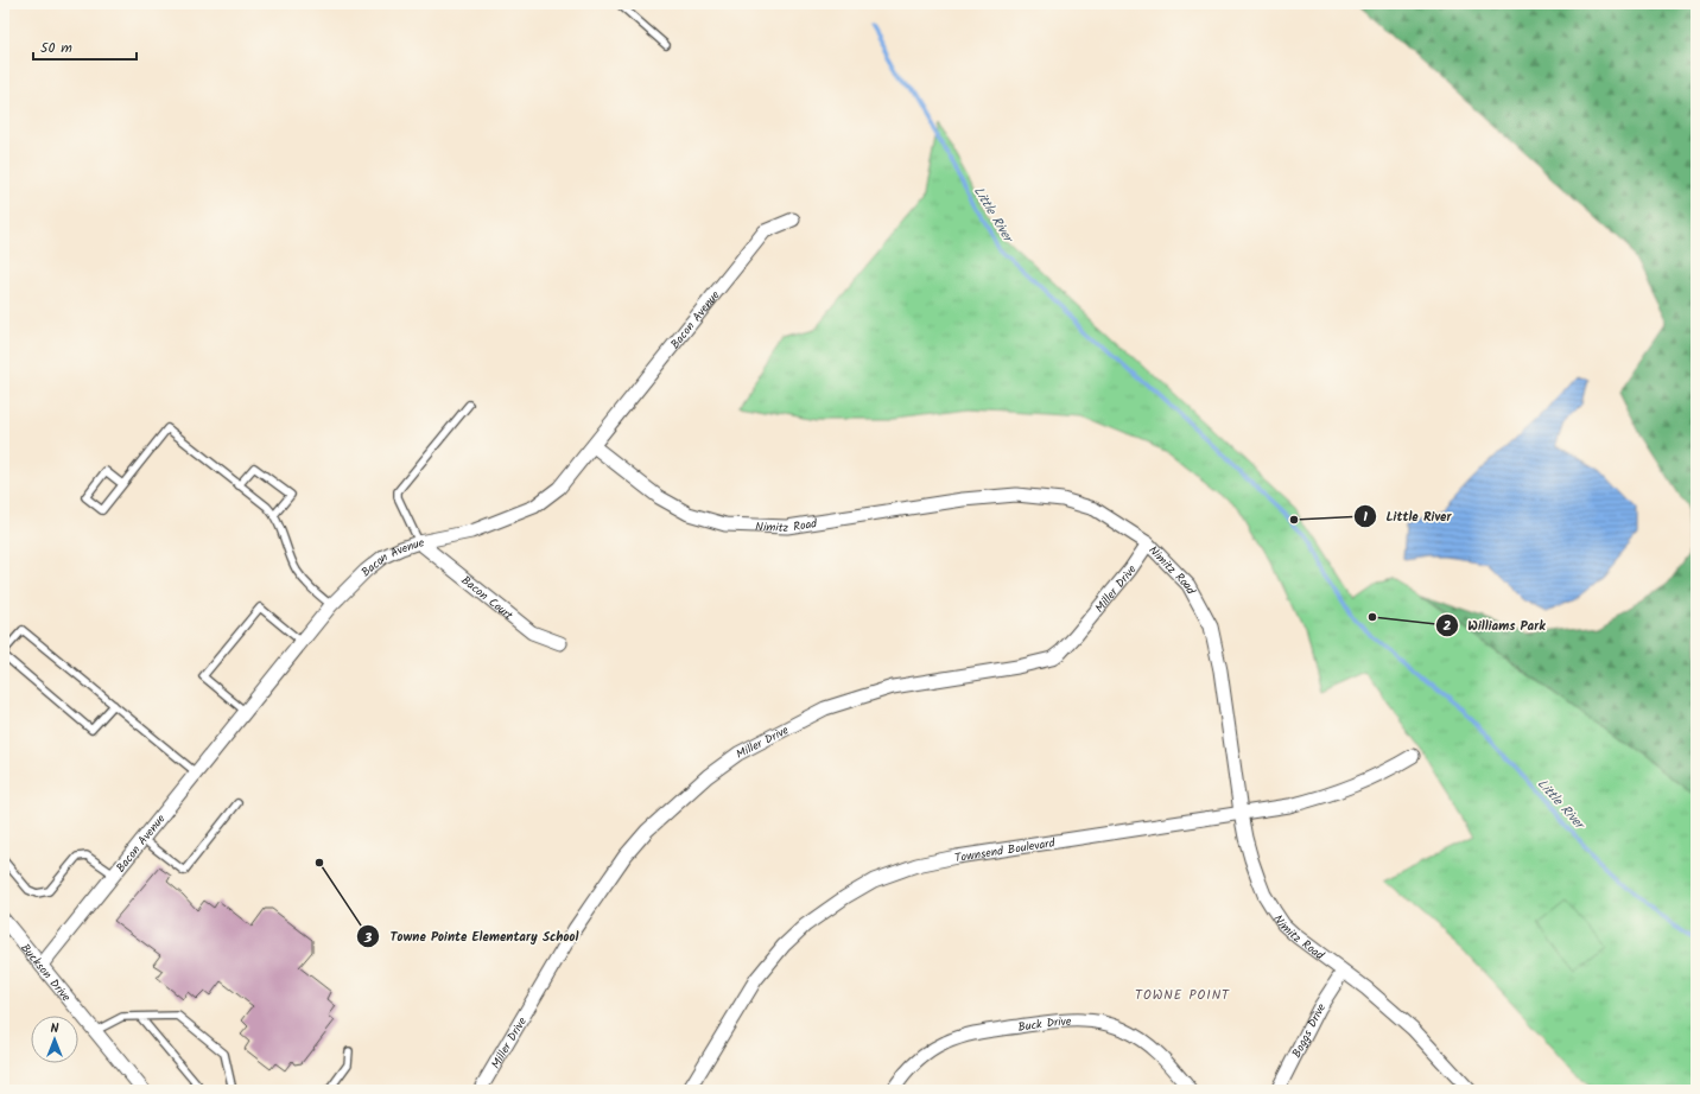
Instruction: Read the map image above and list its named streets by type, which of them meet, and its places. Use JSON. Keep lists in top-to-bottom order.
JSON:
{
  "streets": {
    "street": [
      "Bacon Avenue",
      "Nimitz Road",
      "Miller Drive",
      "Bacon Court",
      "Townsend Boulevard",
      "Buckson Drive",
      "Buck Drive",
      "Boggs Drive"
    ]
  },
  "crossings": [
    ["Bacon Avenue", "Nimitz Road"],
    ["Bacon Avenue", "Bacon Court"],
    ["Bacon Avenue", "Buckson Drive"],
    ["Nimitz Road", "Miller Drive"],
    ["Nimitz Road", "Townsend Boulevard"],
    ["Nimitz Road", "Boggs Drive"]
  ],
  "districts": ["TOWNE POINT"],
  "water": ["Little River"],
  "places": ["Little River", "Williams Park", "Towne Pointe Elementary School"],
  "scale_bar": "50 m",
  "north": "top"
}
